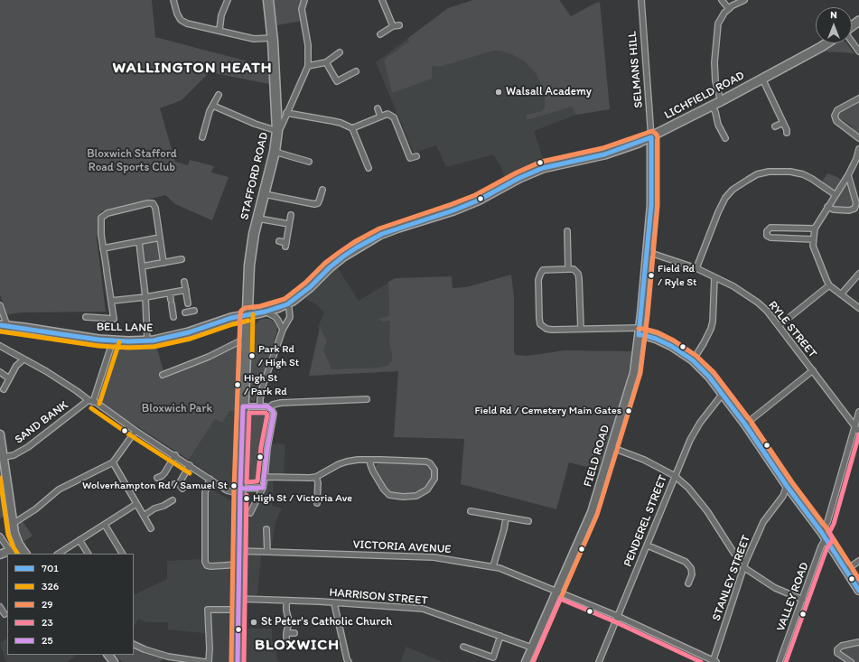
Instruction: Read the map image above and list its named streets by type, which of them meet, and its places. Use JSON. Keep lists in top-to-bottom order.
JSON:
{
  "streets": {
    "highway": ["STAFFORD ROAD"],
    "main road": ["LICHFIELD ROAD", "BELL LANE"],
    "street": [
      "SELMANS HILL",
      "RYLE STREET",
      "SAND BANK",
      "FIELD ROAD",
      "PENDEREL STREET",
      "VICTORIA AVENUE",
      "STANLEY STREET",
      "HARRISON STREET",
      "VALLEY ROAD"
    ]
  },
  "crossings": [
    ["SELMANS HILL", "LICHFIELD ROAD"],
    ["SELMANS HILL", "FIELD ROAD"],
    ["LICHFIELD ROAD", "STAFFORD ROAD"],
    ["LICHFIELD ROAD", "BELL LANE"],
    ["LICHFIELD ROAD", "FIELD ROAD"],
    ["STAFFORD ROAD", "BELL LANE"],
    ["STAFFORD ROAD", "VICTORIA AVENUE"],
    ["STAFFORD ROAD", "HARRISON STREET"],
    ["RYLE STREET", "FIELD ROAD"],
    ["RYLE STREET", "VALLEY ROAD"],
    ["FIELD ROAD", "VICTORIA AVENUE"],
    ["FIELD ROAD", "HARRISON STREET"],
    ["PENDEREL STREET", "VICTORIA AVENUE"],
    ["VICTORIA AVENUE", "STANLEY STREET"]
  ],
  "districts": ["WALLINGTON HEATH", "BLOXWICH"],
  "parks": ["Bloxwich Stafford Road Sports Club", "Bloxwich Park"],
  "places": [
    "Walsall Academy",
    "Field Rd / Ryle St",
    "Park Rd / High St",
    "High St / Park Rd",
    "Field Rd / Cemetery Main Gates",
    "Wolverhampton Rd / Samuel St",
    "High St / Victoria Ave",
    "St Peter's Catholic Church"
  ],
  "lines": [
    "transit line 29",
    "transit line 701",
    "transit line 326",
    "transit line 25",
    "transit line 23"
  ],
  "legend": [
    "701",
    "326",
    "29",
    "23",
    "25"
  ],
  "north": "top"
}
